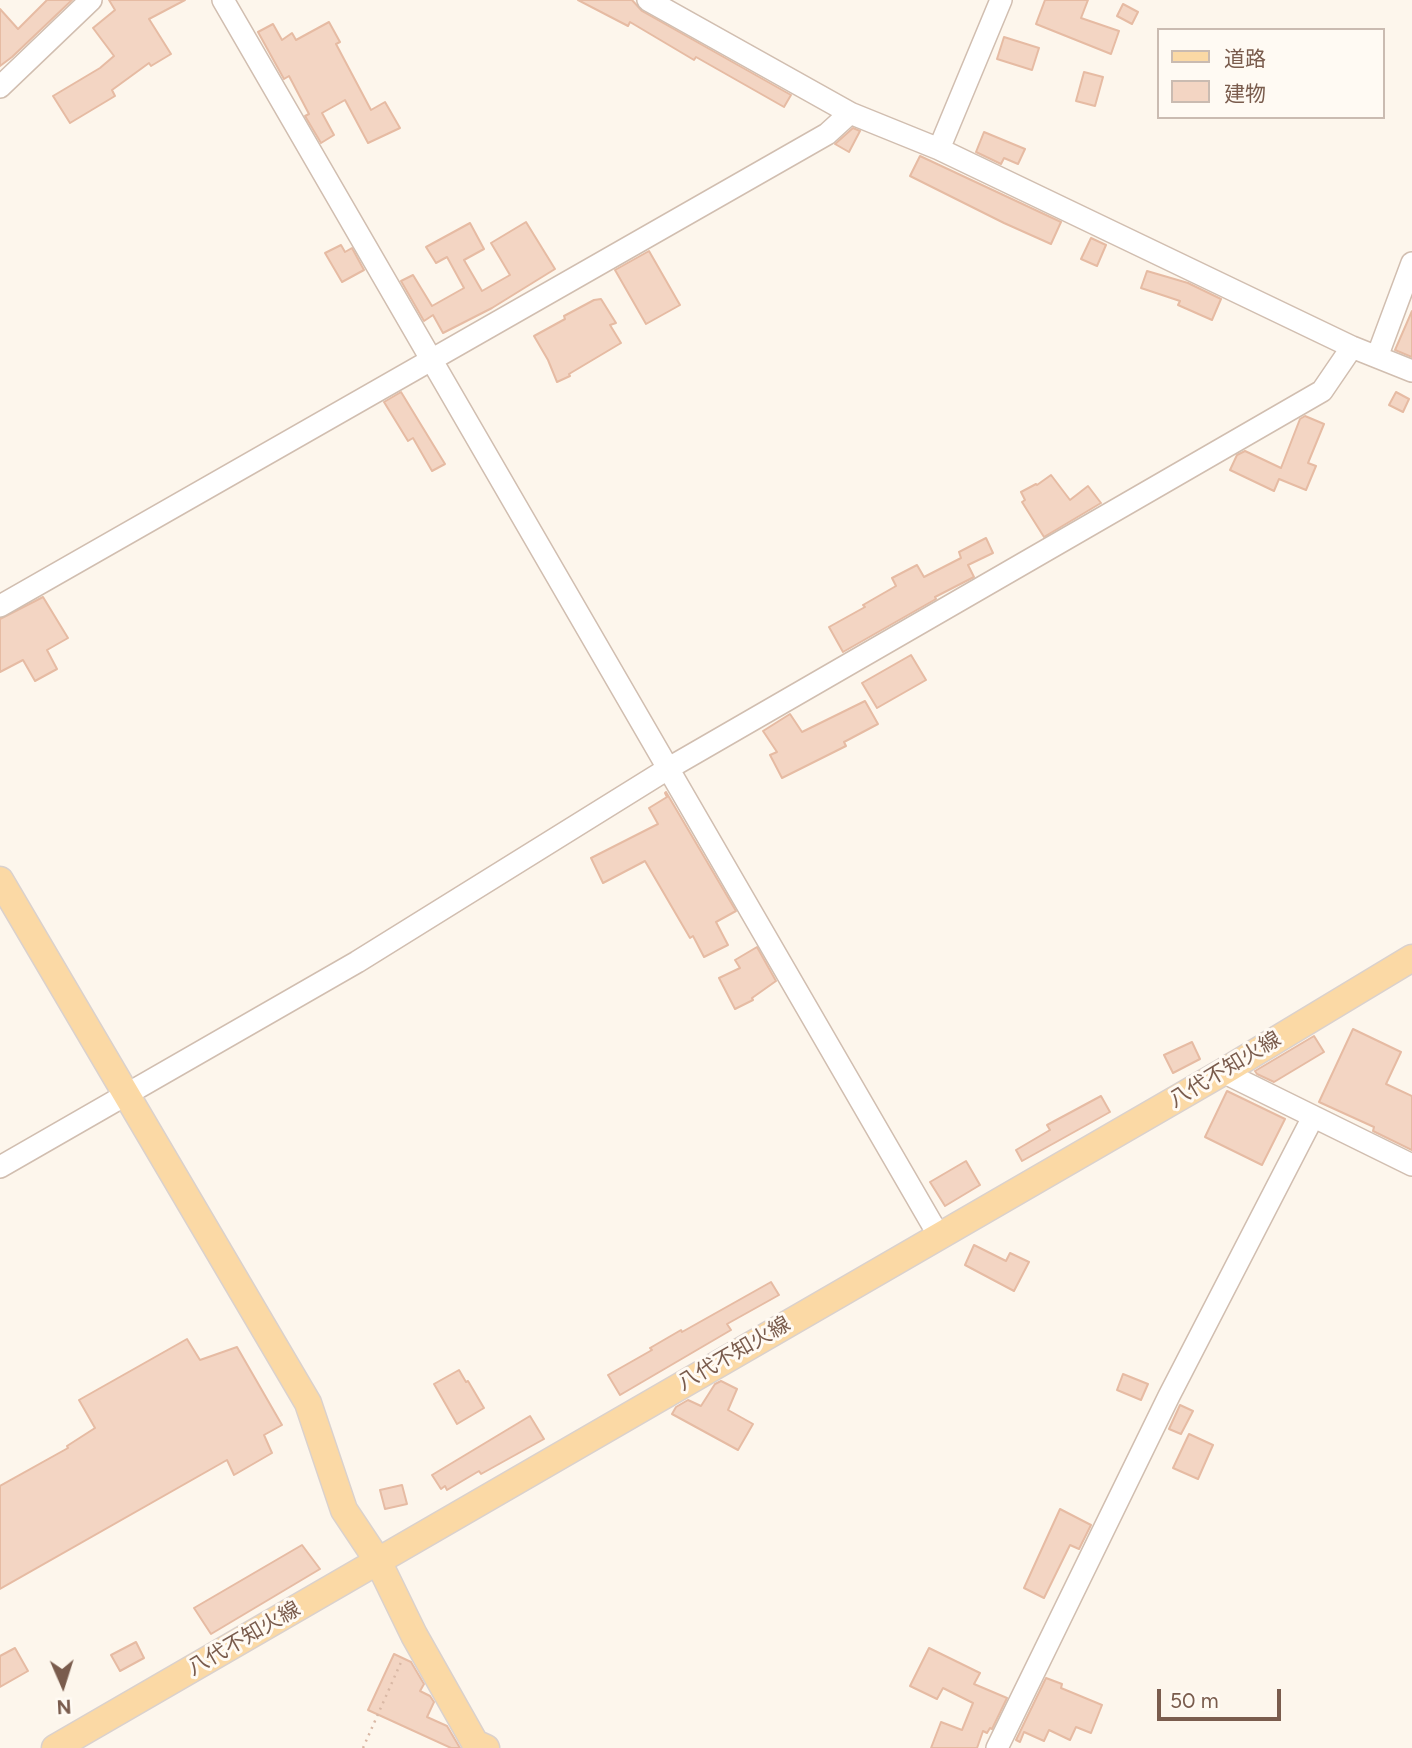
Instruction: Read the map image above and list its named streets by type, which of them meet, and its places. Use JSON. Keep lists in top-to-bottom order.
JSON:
{
  "streets": {
    "main road": ["八代不知火線"]
  },
  "legend": ["道路", "建物"],
  "scale_bar": "50 m",
  "north": "bottom"
}
